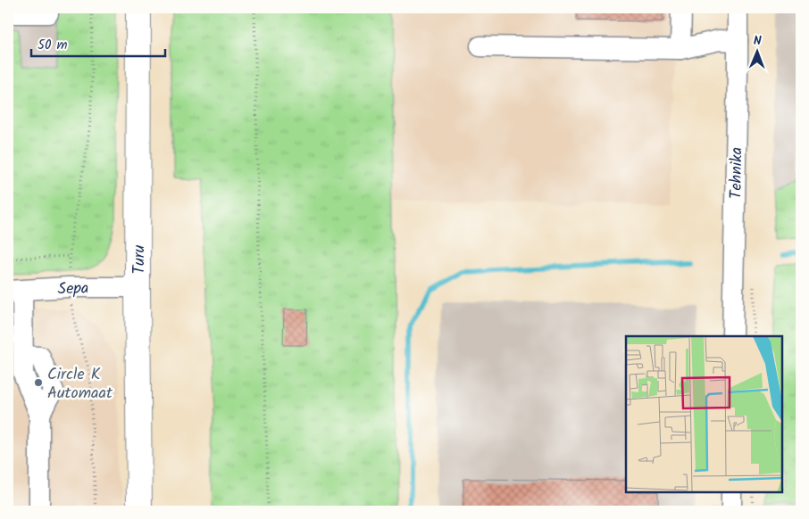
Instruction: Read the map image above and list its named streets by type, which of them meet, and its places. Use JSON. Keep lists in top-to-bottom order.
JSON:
{
  "streets": {
    "main road": ["Turu"],
    "street": ["Tehnika", "Sepa"]
  },
  "crossings": [
    ["Turu", "Sepa"]
  ],
  "places": ["Circle K Automaat"],
  "scale_bar": "50 m",
  "north": "top"
}
